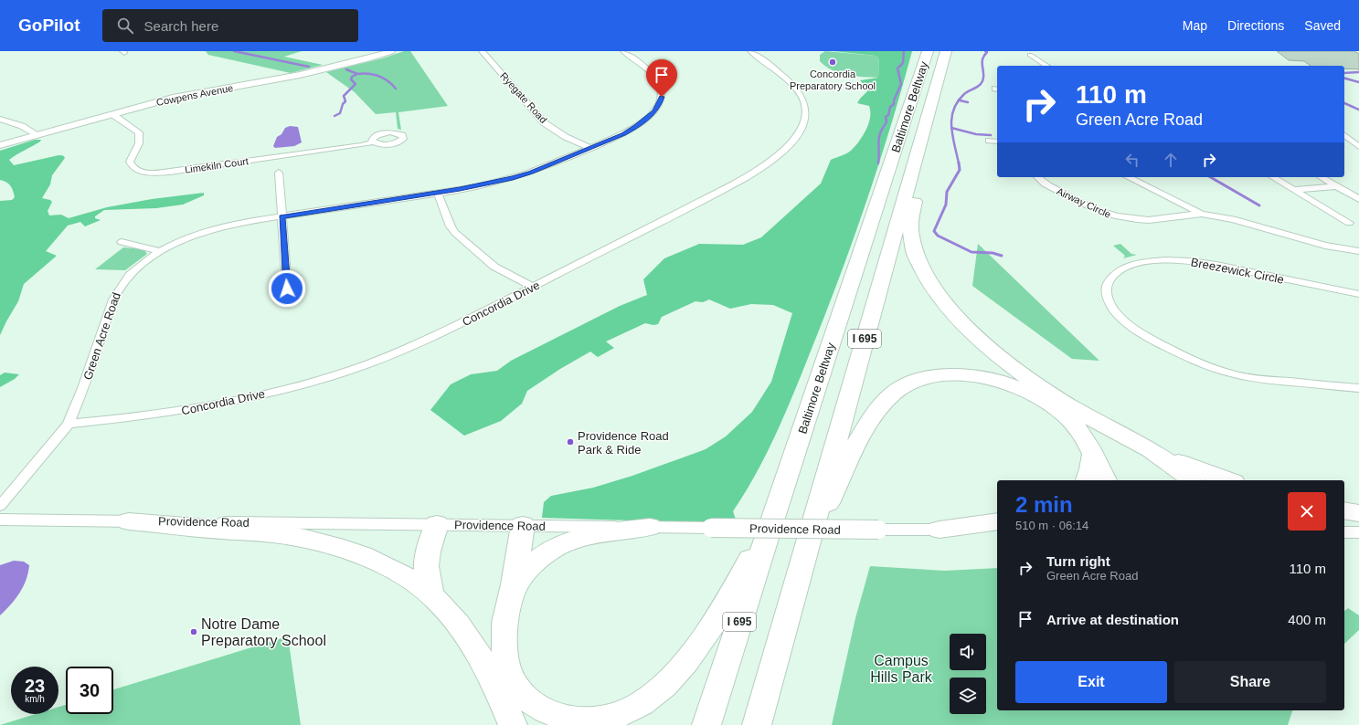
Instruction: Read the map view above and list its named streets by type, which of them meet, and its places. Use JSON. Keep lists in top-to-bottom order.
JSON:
{
  "streets": {
    "highway": ["Baltimore Beltway", "I 695"],
    "street": [
      "Cowpens Avenue",
      "Ryegate Road",
      "Limekiln Court",
      "Airway Circle",
      "Breezewick Circle",
      "Concordia Drive",
      "Green Acre Road",
      "Providence Road"
    ]
  },
  "crossings": [
    ["Cowpens Avenue", "Limekiln Court"],
    ["Ryegate Road", "Green Acre Road"],
    ["Concordia Drive", "Green Acre Road"]
  ],
  "parks": ["Campus Hills Park"],
  "places": ["Concordia Preparatory School", "Providence Road Park & Ride", "Notre Dame Preparatory School"],
  "page": {
    "header": "GoPilot",
    "search": "Search here",
    "nav": ["Map", "Directions", "Saved"],
    "turn": ["110 m", "Green Acre Road"],
    "heading": ["2 min", "510 m · 06:14"],
    "list": [
      {
        "name": "Turn right",
        "note": "Green Acre Road",
        "value": "110 m"
      },
      {
        "name": "Arrive at destination",
        "value": "400 m"
      }
    ],
    "buttons": ["Exit", "Share"],
    "speed": "23 km/h",
    "limit": "30"
  }
}
